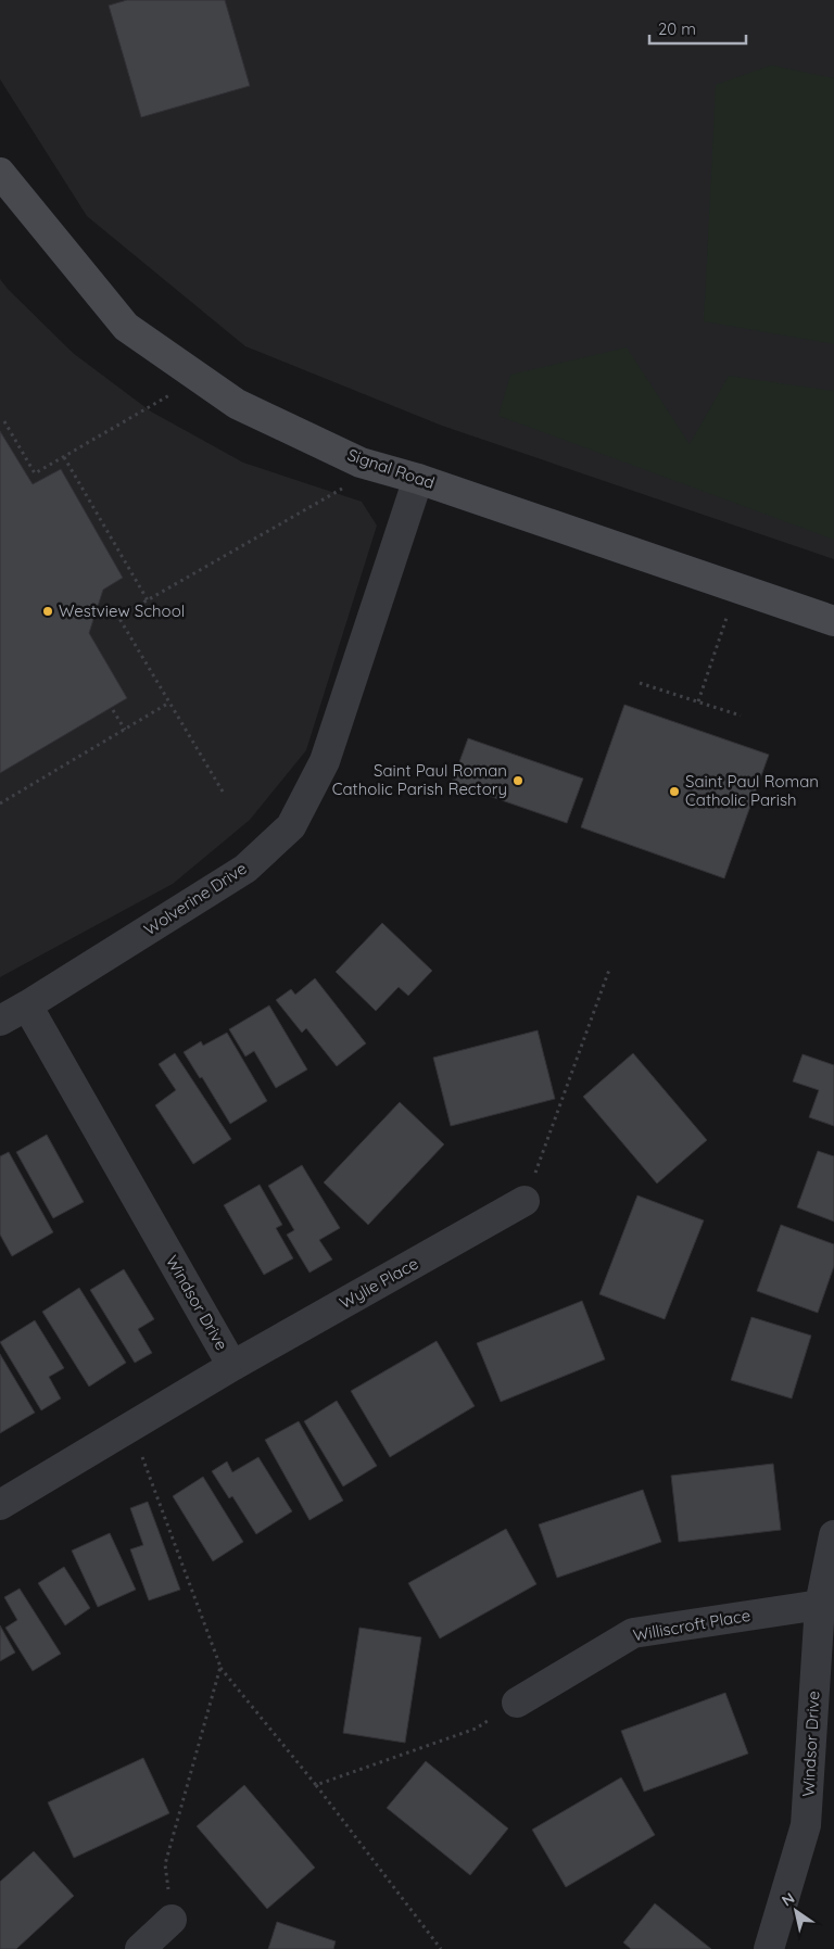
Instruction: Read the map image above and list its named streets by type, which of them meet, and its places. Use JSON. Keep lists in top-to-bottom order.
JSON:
{
  "streets": {
    "street": [
      "Signal Road",
      "Wolverine Drive",
      "Wylie Place",
      "Windsor Drive",
      "Williscroft Place"
    ]
  },
  "crossings": [
    ["Signal Road", "Wolverine Drive"],
    ["Wolverine Drive", "Windsor Drive"],
    ["Wylie Place", "Windsor Drive"],
    ["Windsor Drive", "Williscroft Place"]
  ],
  "places": ["Westview School", "Saint Paul Roman Catholic Parish Rectory", "Saint Paul Roman Catholic Parish"],
  "scale_bar": "20 m",
  "north": "top left"
}
